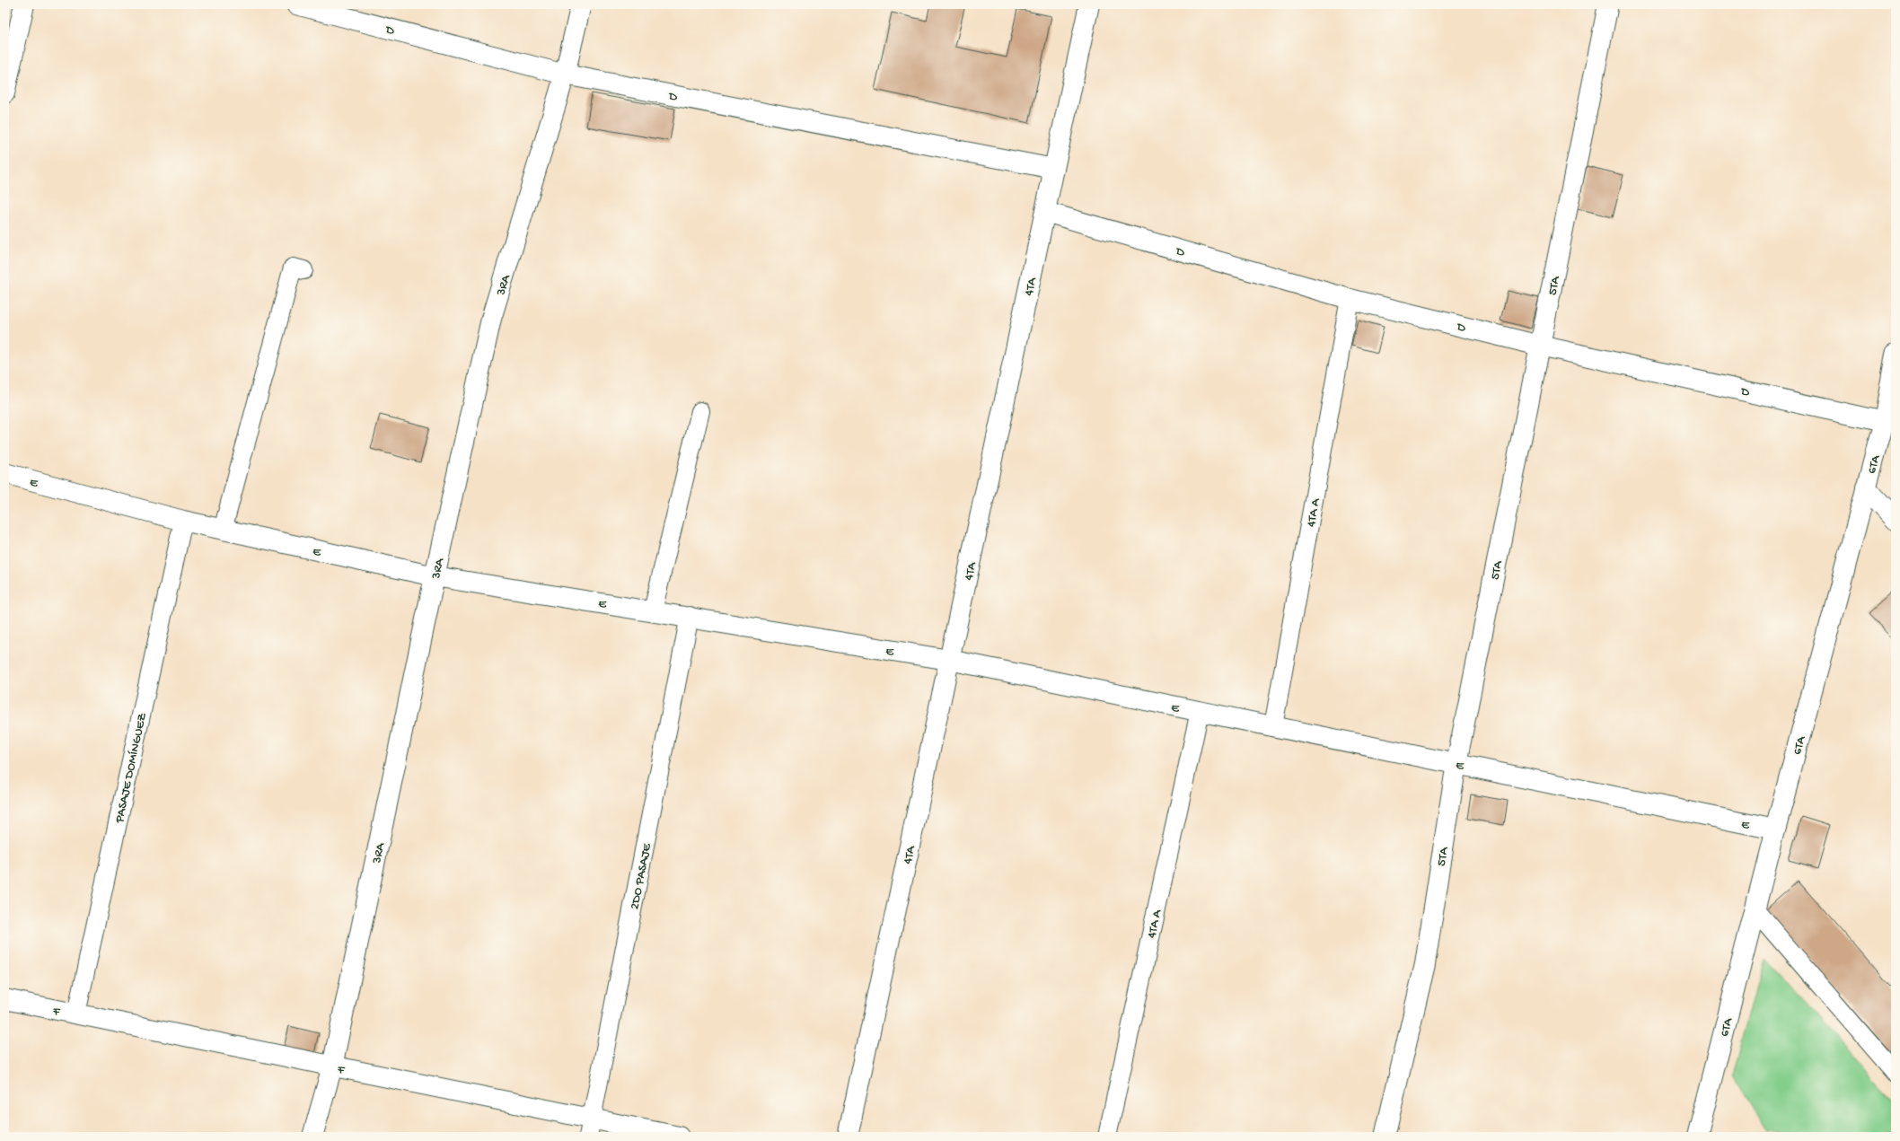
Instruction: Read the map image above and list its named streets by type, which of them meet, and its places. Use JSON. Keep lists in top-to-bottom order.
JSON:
{
  "streets": {
    "street": [
      "D",
      "3RA",
      "5TA",
      "4TA",
      "6TA",
      "E",
      "F"
    ],
    "lane": ["4TA A", "PASAJE DOMÍNGUEZ", "2DO PASAJE"]
  },
  "crossings": [
    ["D", "3RA"],
    ["D", "5TA"],
    ["D", "4TA"],
    ["D", "6TA"],
    ["D", "4TA A"],
    ["3RA", "E"],
    ["3RA", "F"],
    ["5TA", "E"],
    ["4TA", "E"],
    ["6TA", "E"],
    ["E", "4TA A"],
    ["E", "PASAJE DOMÍNGUEZ"],
    ["E", "2DO PASAJE"],
    ["PASAJE DOMÍNGUEZ", "F"],
    ["2DO PASAJE", "F"]
  ]
}
